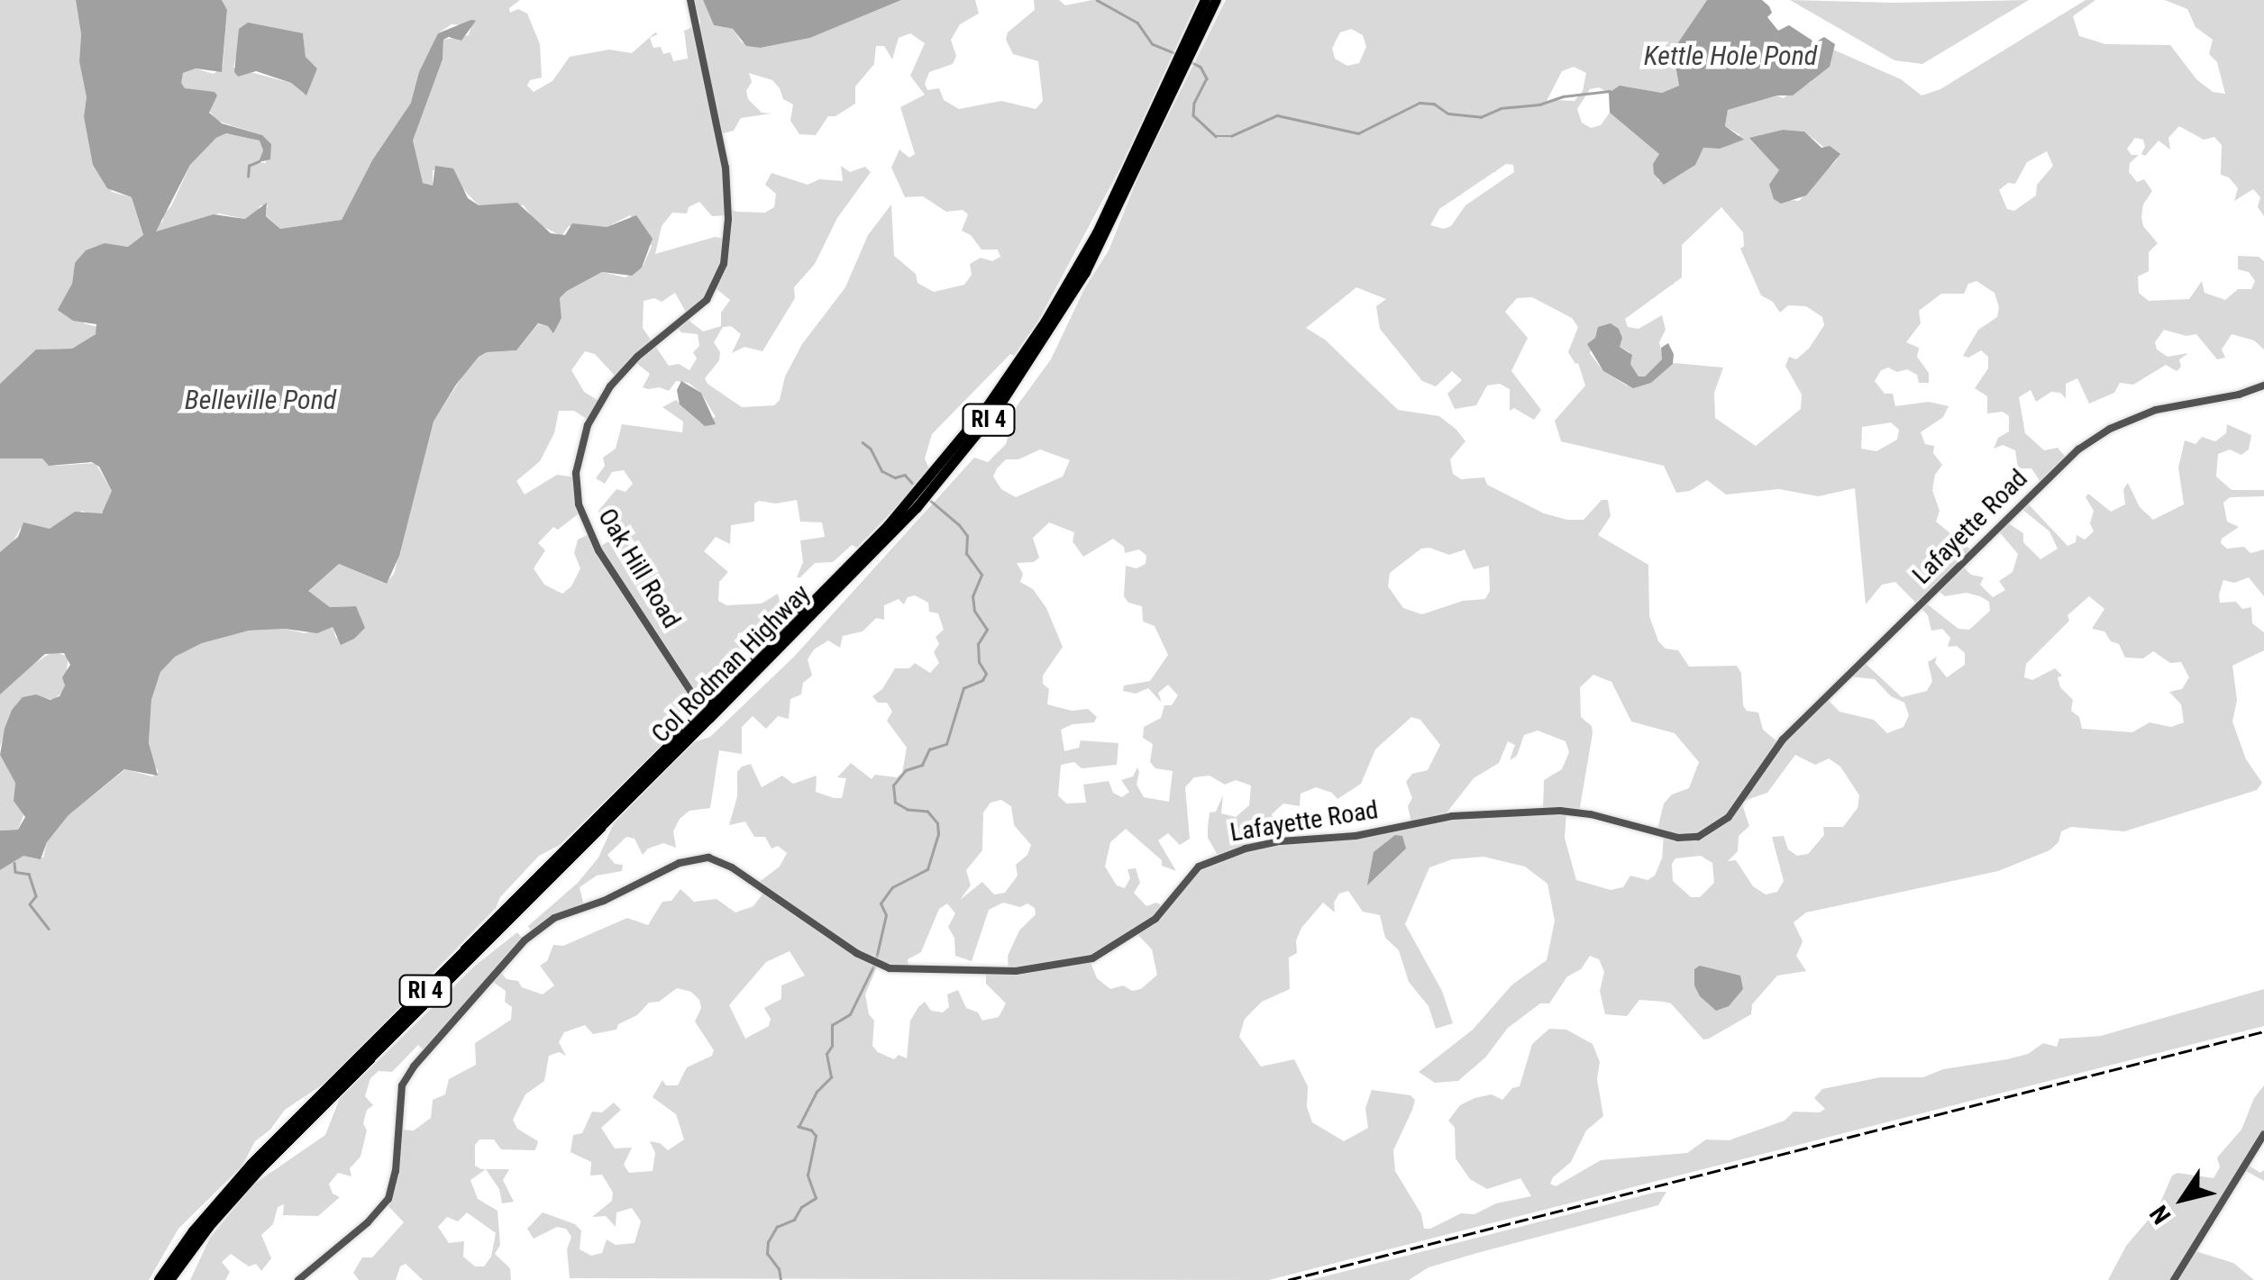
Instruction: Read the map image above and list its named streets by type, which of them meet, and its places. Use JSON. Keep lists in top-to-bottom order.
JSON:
{
  "streets": {
    "highway": ["RI 4", "Col Rodman Highway"],
    "street": ["Lafayette Road", "Oak Hill Road"]
  },
  "crossings": [
    ["Oak Hill Road", "Col Rodman Highway"]
  ],
  "water": ["Kettle Hole Pond", "Belleville Pond"],
  "north": "bottom left"
}
